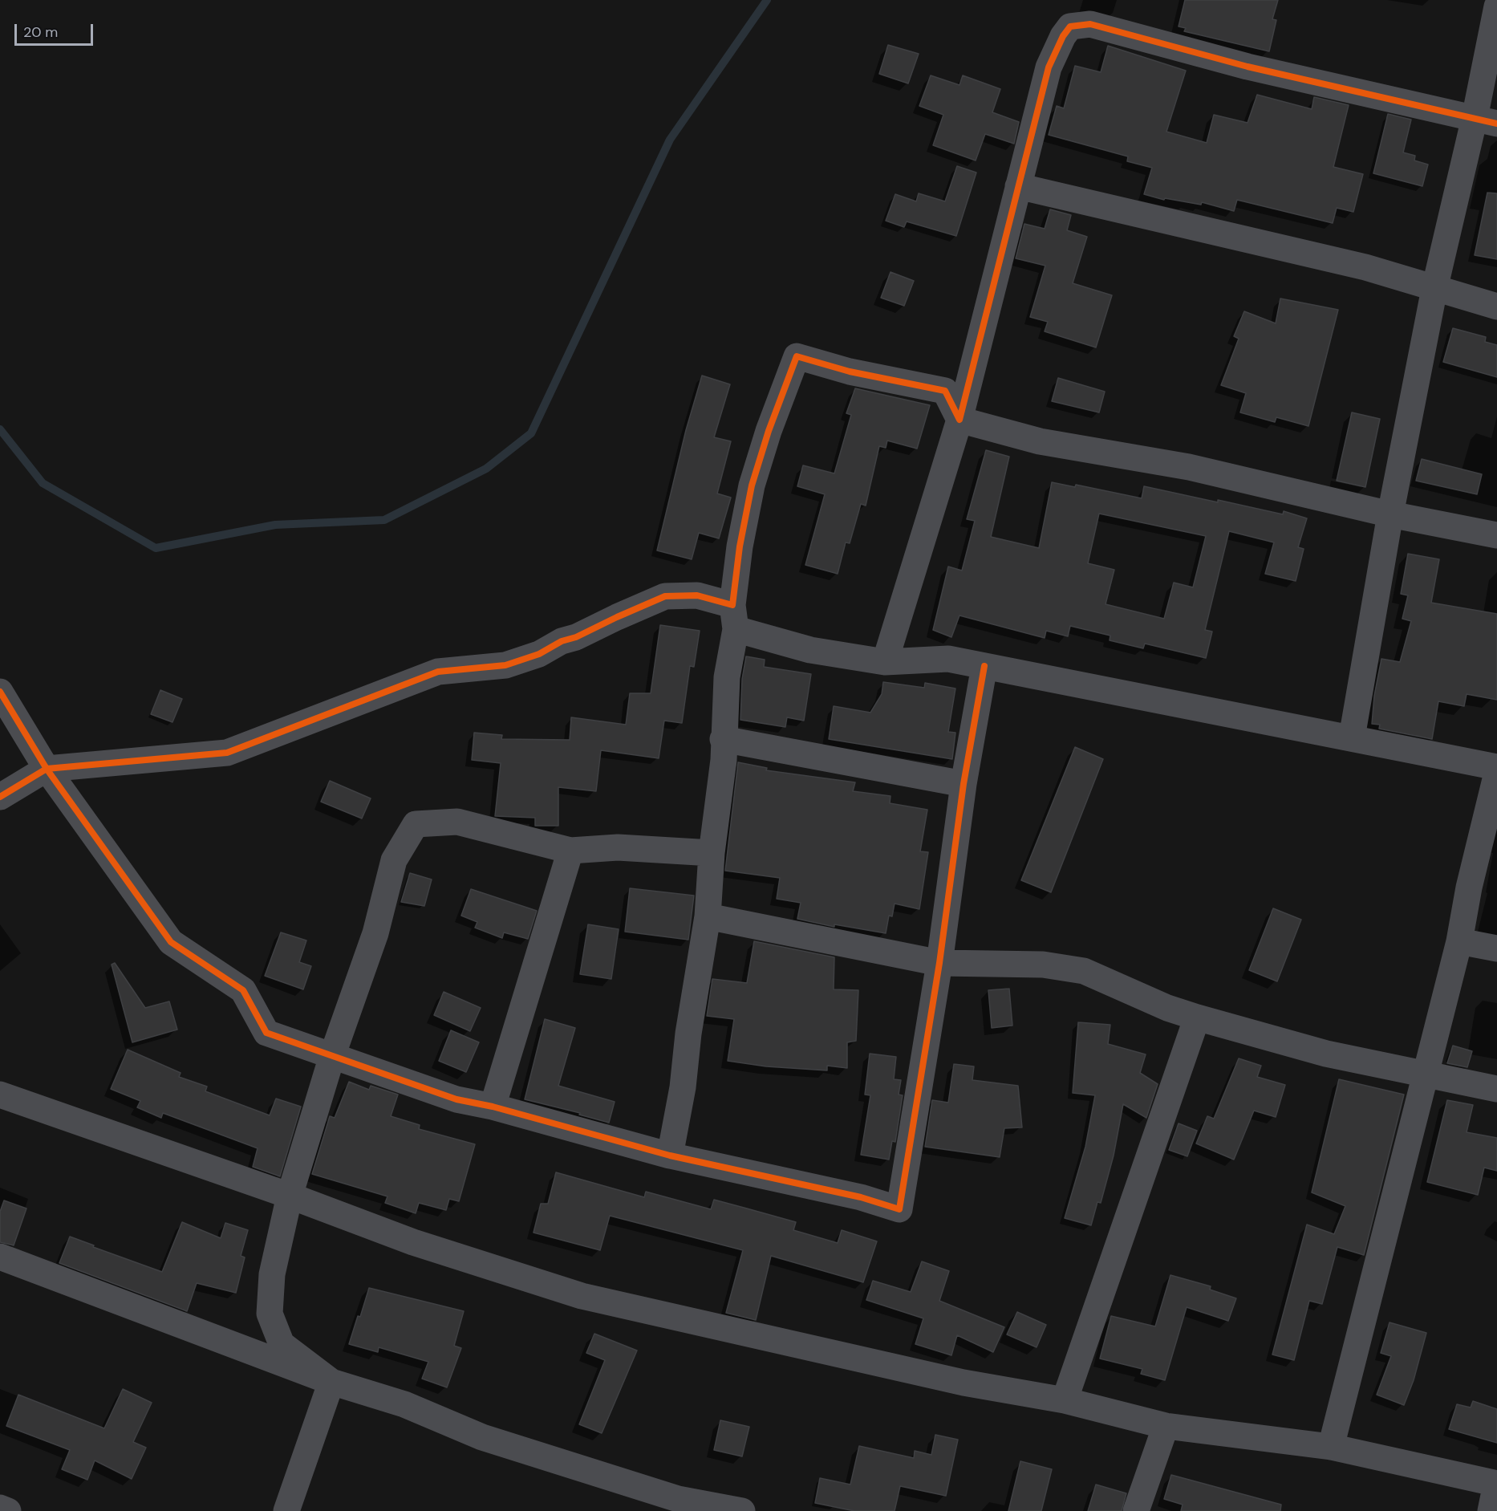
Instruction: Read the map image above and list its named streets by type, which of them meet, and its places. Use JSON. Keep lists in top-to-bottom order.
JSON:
{
  "scale_bar": "20 m"
}
